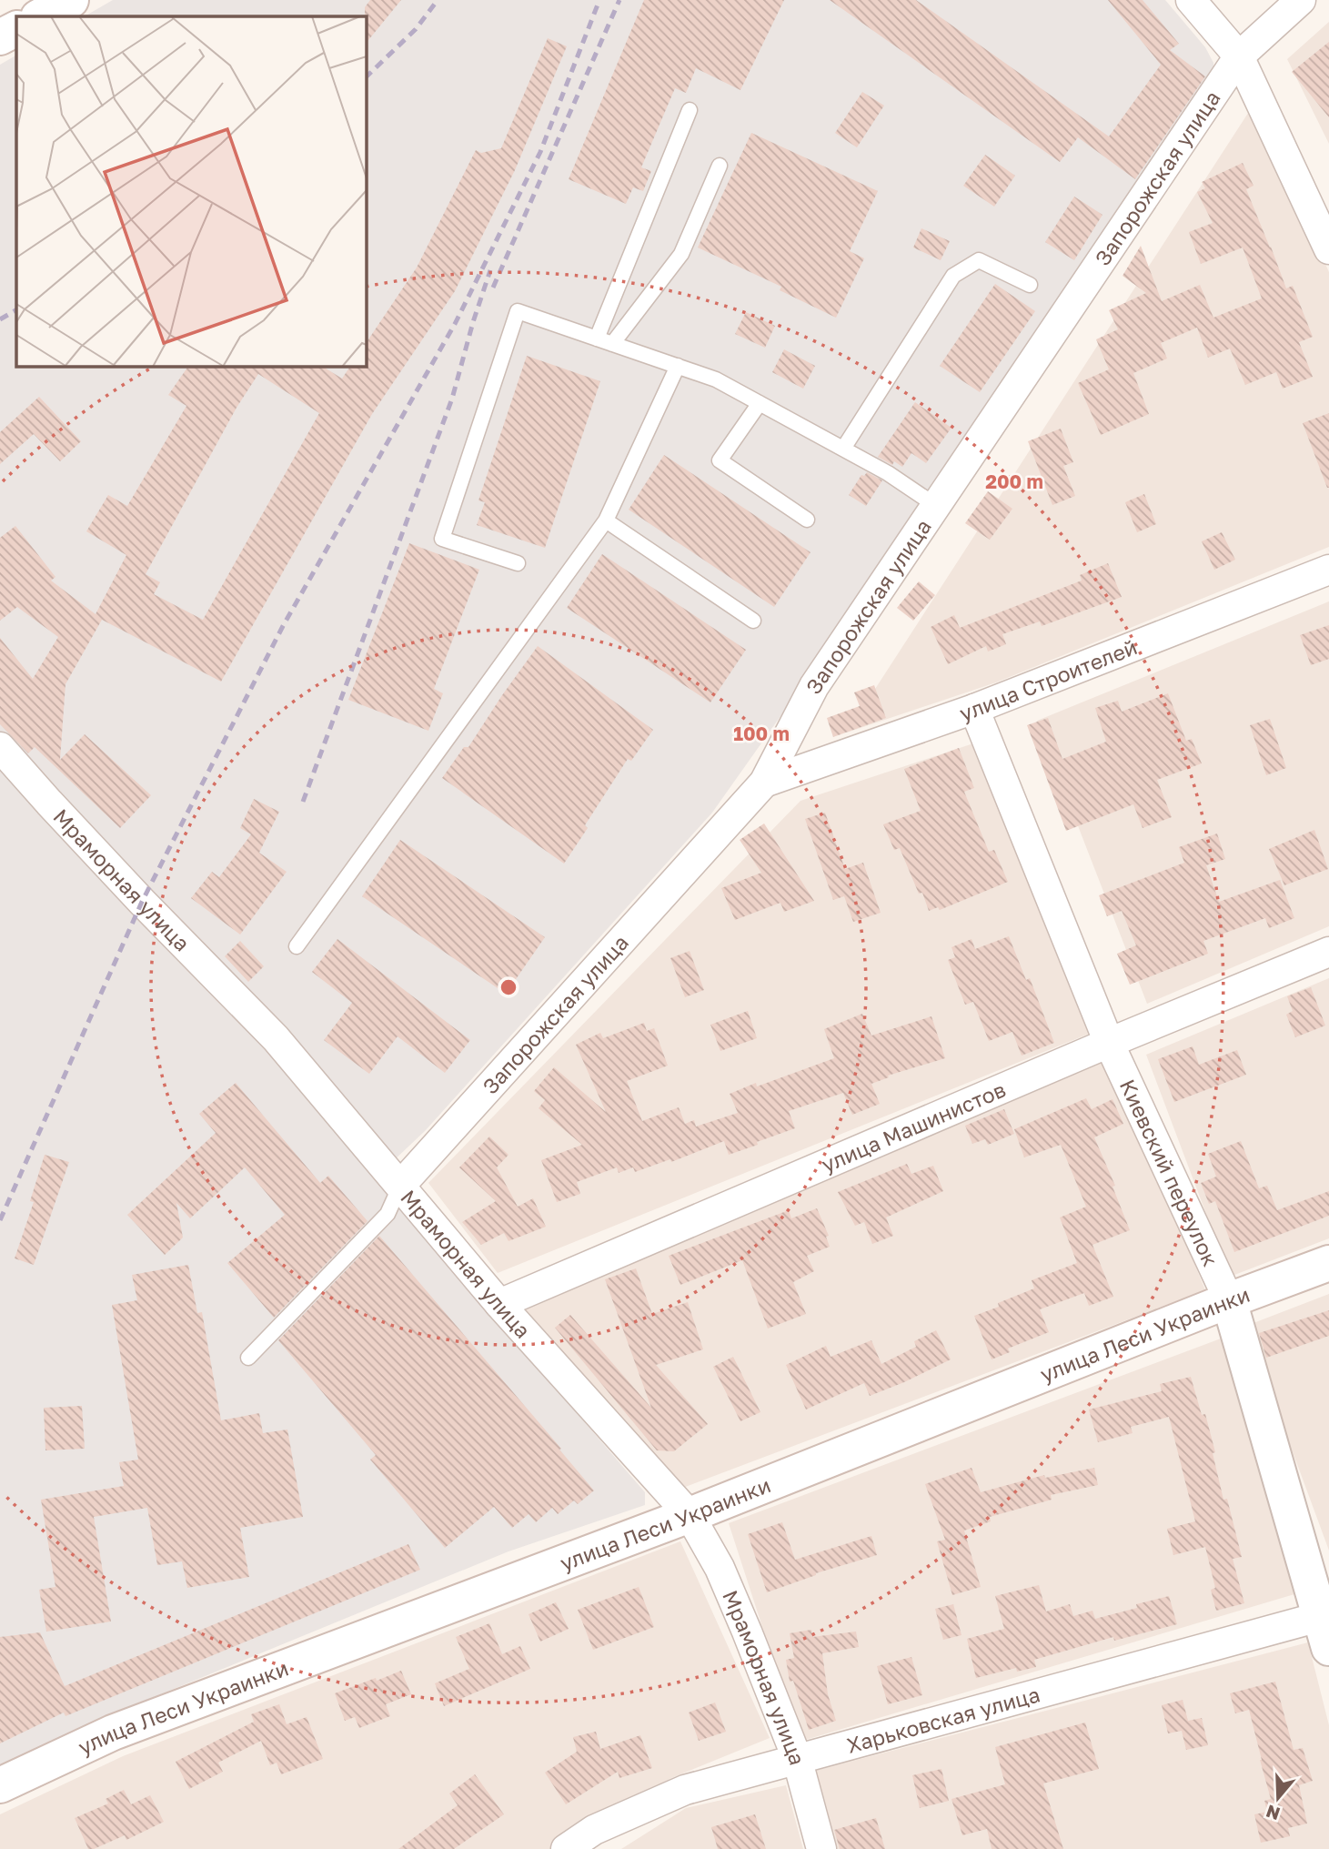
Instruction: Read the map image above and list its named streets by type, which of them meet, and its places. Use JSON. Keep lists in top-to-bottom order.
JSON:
{
  "streets": {
    "main road": ["Киевский переулок", "улица Леси Украинки"],
    "street": [
      "Запорожская улица",
      "улица Строителей",
      "Мраморная улица",
      "улица Машинистов",
      "Харьковская улица"
    ]
  },
  "crossings": [
    ["Запорожская улица", "улица Строителей"],
    ["Запорожская улица", "Мраморная улица"],
    ["улица Строителей", "Киевский переулок"],
    ["Мраморная улица", "улица Машинистов"],
    ["Мраморная улица", "улица Леси Украинки"],
    ["Мраморная улица", "Харьковская улица"],
    ["улица Машинистов", "Киевский переулок"],
    ["Киевский переулок", "улица Леси Украинки"],
    ["Киевский переулок", "Харьковская улица"]
  ],
  "north": "bottom",
  "rings": ["200 m", "100 m"]
}
